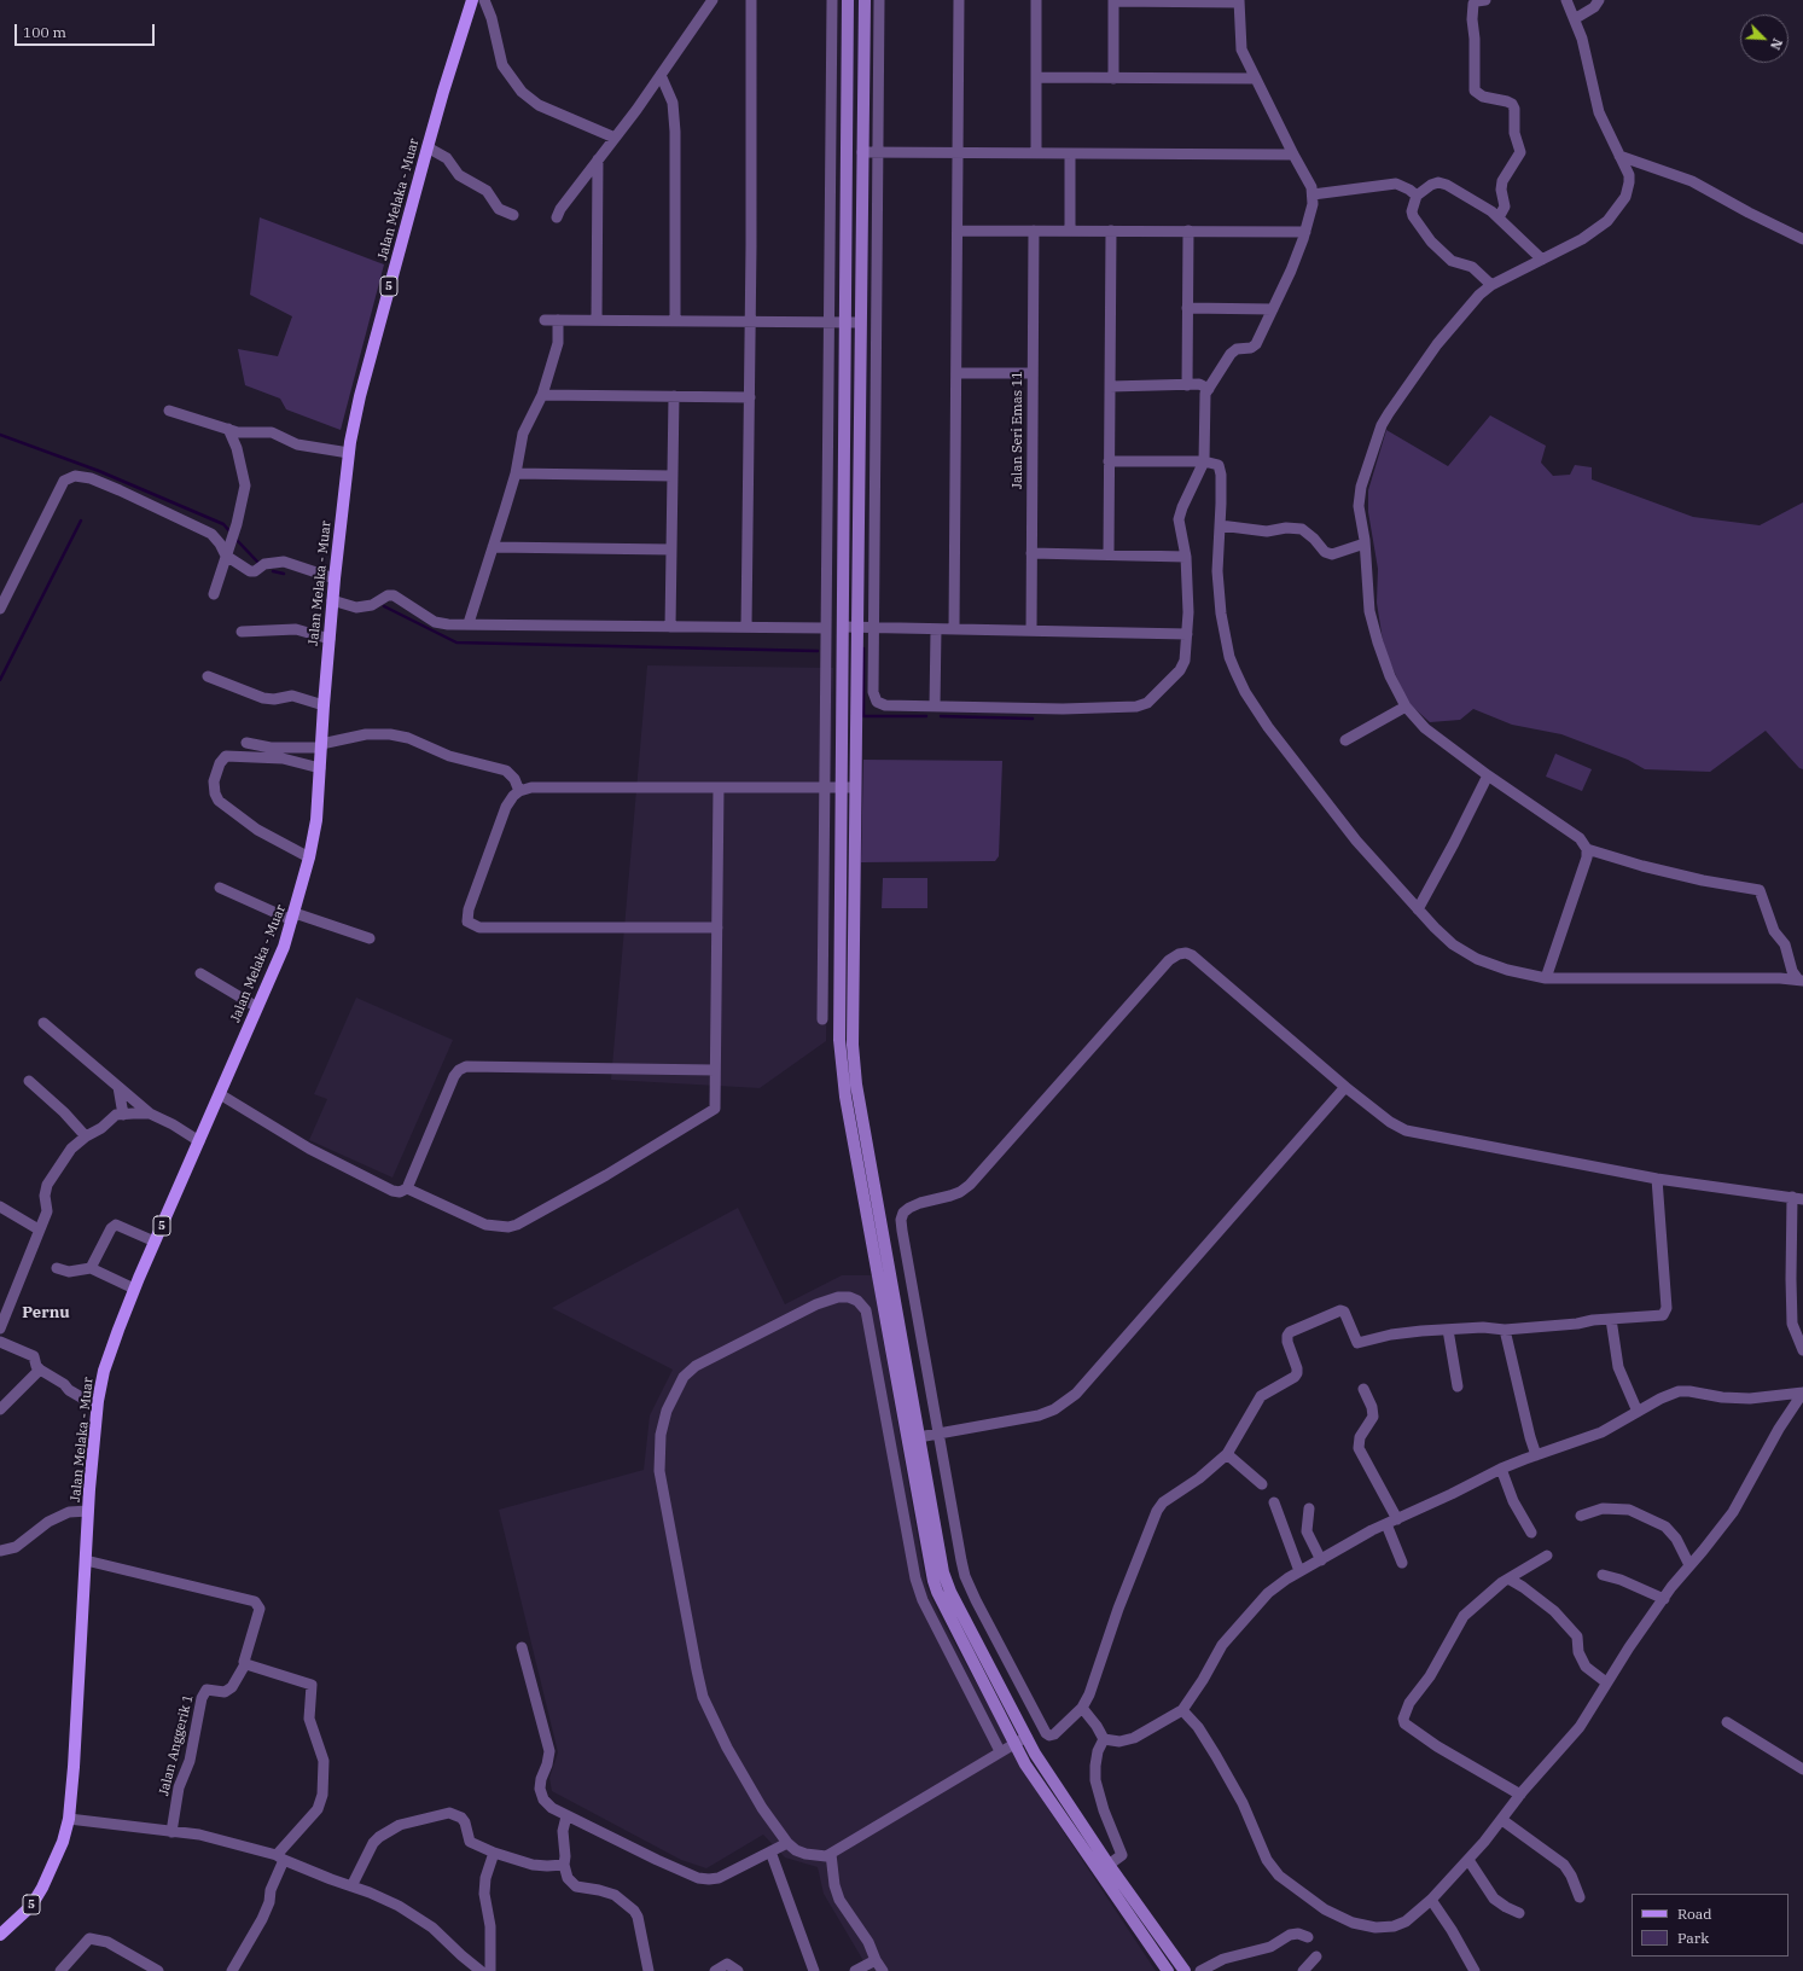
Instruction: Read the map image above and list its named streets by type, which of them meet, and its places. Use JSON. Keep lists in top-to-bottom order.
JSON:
{
  "streets": {
    "main road": ["Jalan Melaka - Muar", "5"],
    "street": ["Jalan Seri Emas 11", "Jalan Anggerik 1"]
  },
  "districts": ["Pernu"],
  "legend": ["Road", "Park"],
  "scale_bar": "100 m",
  "north": "bottom right"
}
